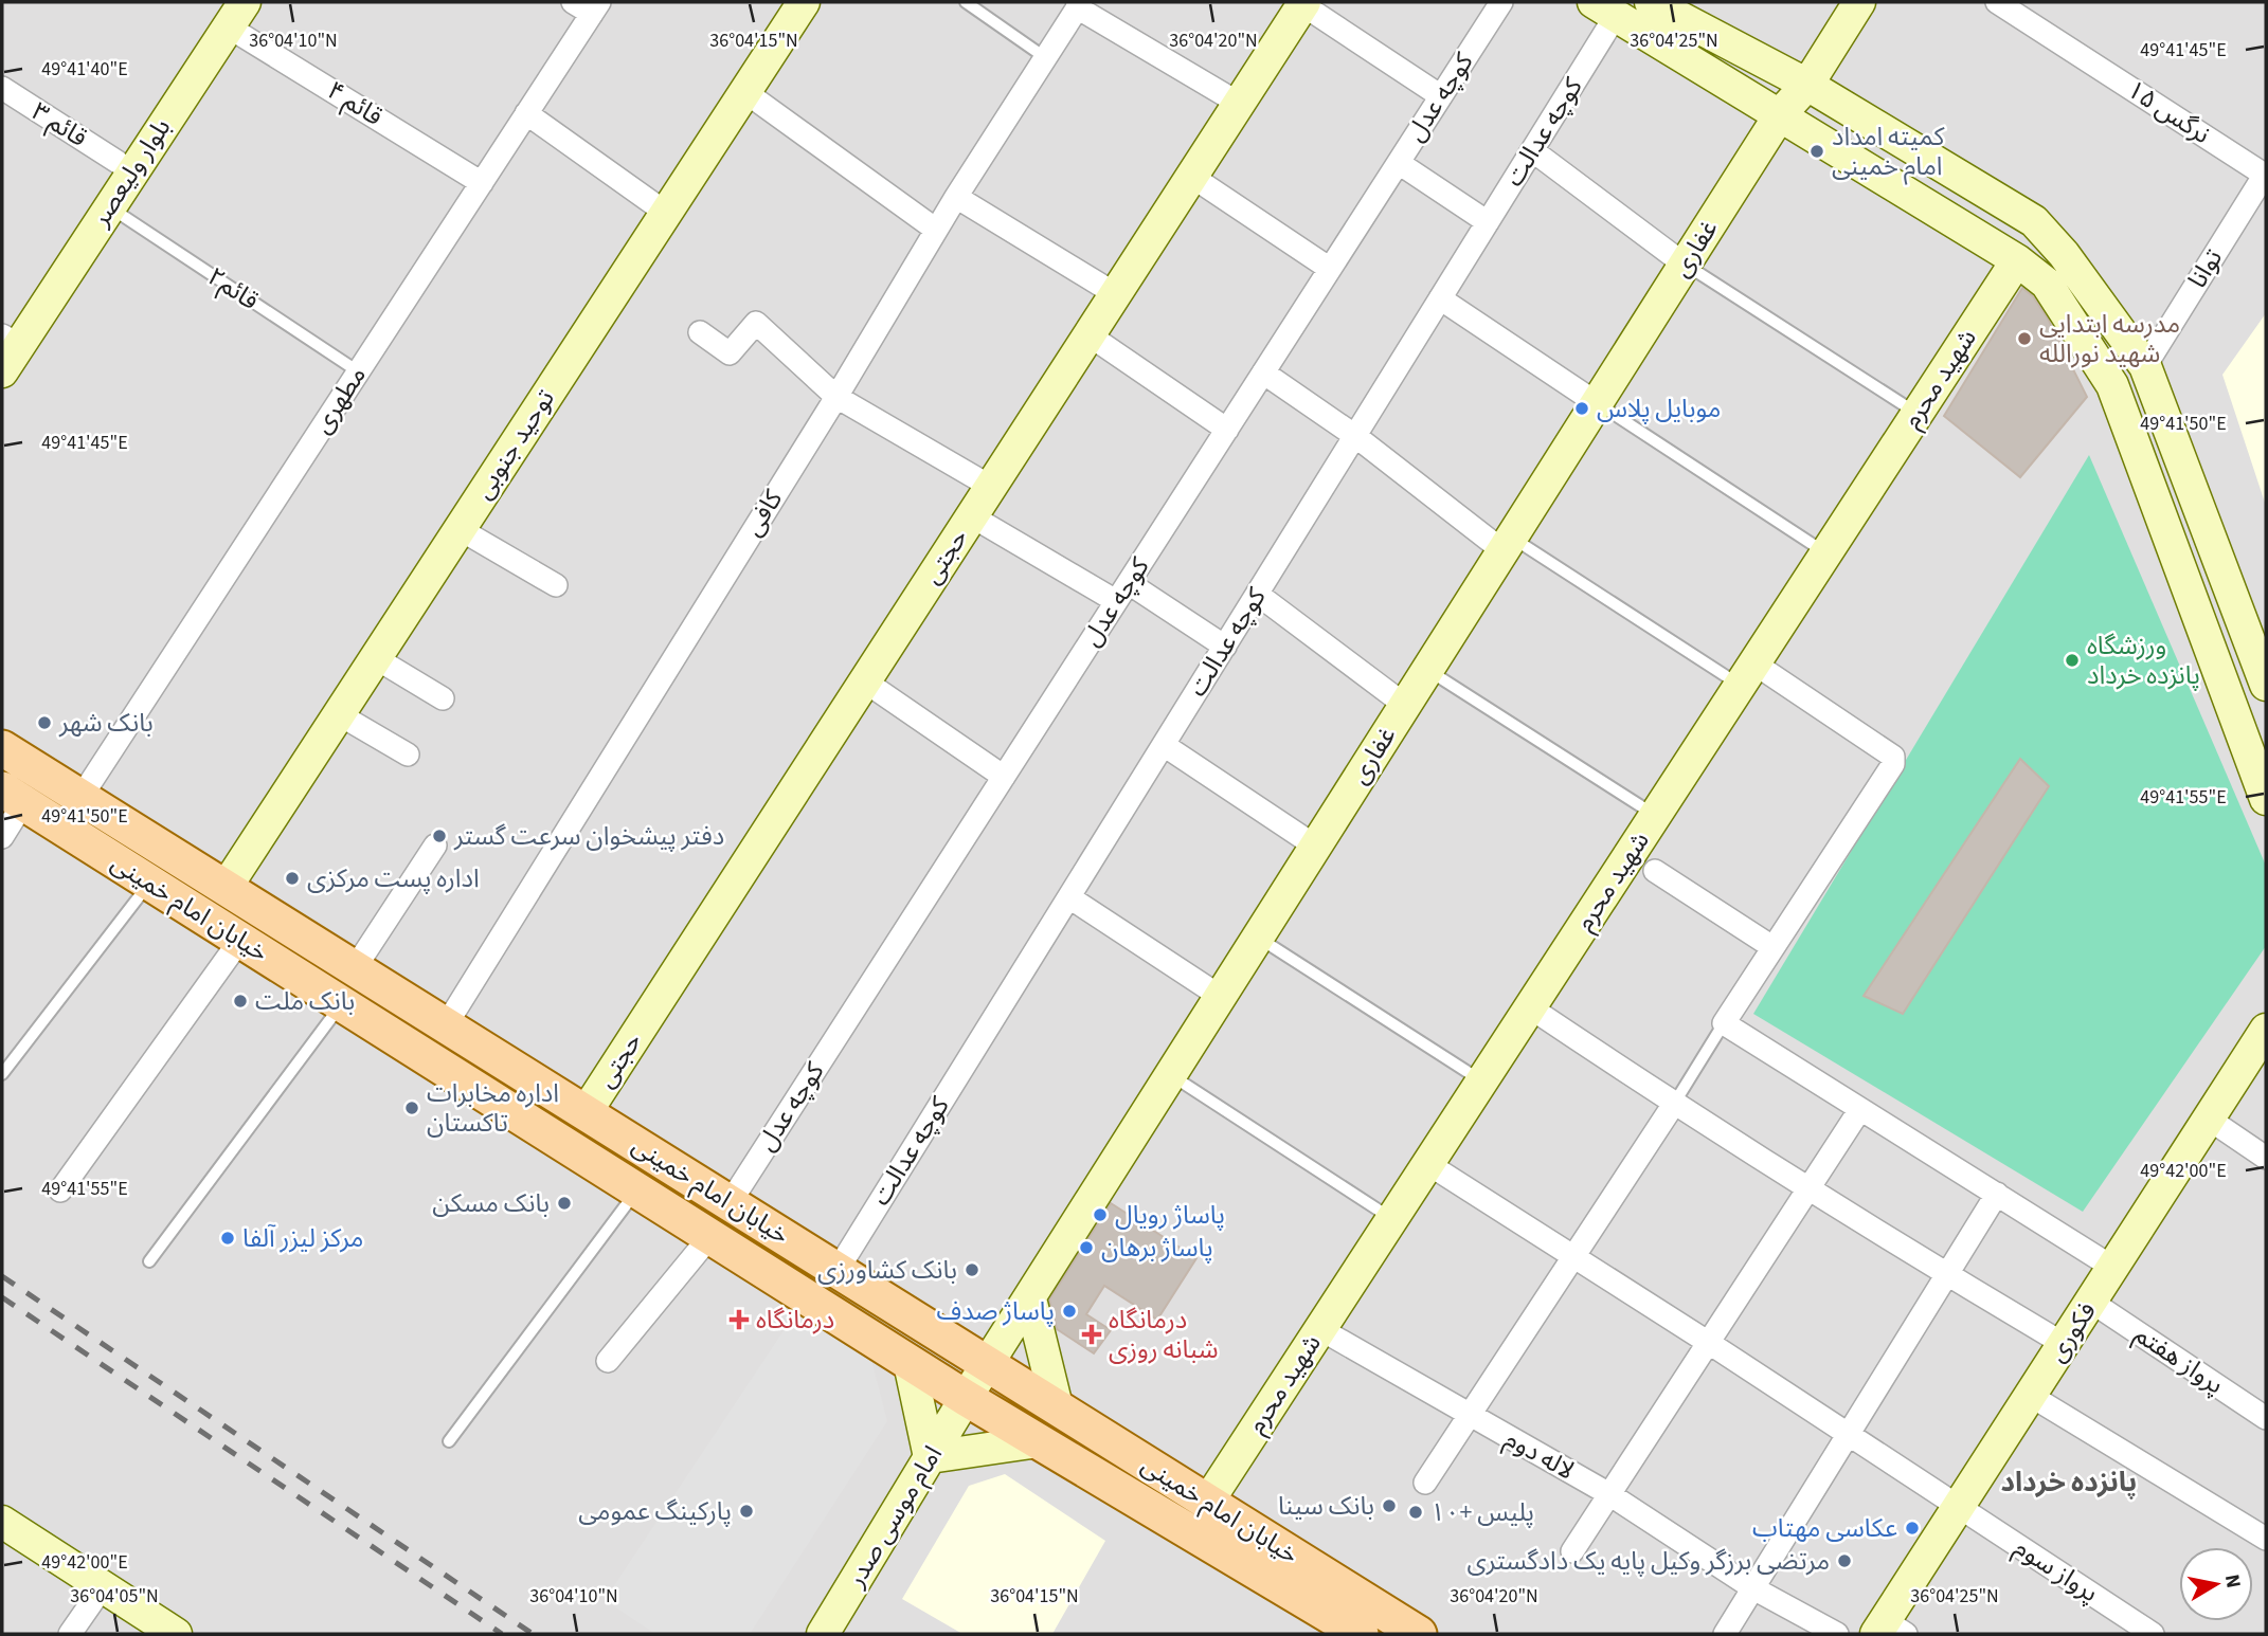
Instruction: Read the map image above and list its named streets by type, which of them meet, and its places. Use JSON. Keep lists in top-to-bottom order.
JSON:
{
  "streets": {
    "main road": ["خیابان امام خمینی"],
    "street": [
      "کوچه عدل",
      "قائم ۴",
      "نرگس ۱۵",
      "قائم ۳",
      "کوچه عدالت",
      "بلوار ولیعصر",
      "غفاری",
      "توانا",
      "شهید محرم",
      "مطهری",
      "توحید جنوبی",
      "کافی",
      "حجتی",
      "فکوری",
      "پرواز هفتم",
      "لاله دوم",
      "امام موسی صدر",
      "پرواز سوم"
    ],
    "lane": ["قائم۲"]
  },
  "crossings": [
    ["کوچه عدل", "خیابان امام خمینی"],
    ["قائم ۴", "بلوار ولیعصر"],
    ["قائم ۴", "مطهری"],
    ["نرگس ۱۵", "توانا"],
    ["کوچه عدالت", "خیابان امام خمینی"],
    ["بلوار ولیعصر", "قائم۲"],
    ["غفاری", "خیابان امام خمینی"],
    ["غفاری", "امام موسی صدر"],
    ["قائم۲", "مطهری"],
    ["شهید محرم", "خیابان امام خمینی"],
    ["شهید محرم", "لاله دوم"],
    ["شهید محرم", "پرواز سوم"],
    ["مطهری", "خیابان امام خمینی"],
    ["توحید جنوبی", "خیابان امام خمینی"],
    ["کافی", "خیابان امام خمینی"],
    ["حجتی", "خیابان امام خمینی"],
    ["خیابان امام خمینی", "امام موسی صدر"],
    ["فکوری", "پرواز هفتم"],
    ["فکوری", "پرواز سوم"]
  ],
  "districts": ["پانزده خرداد"],
  "places": {
    "other": [
      "کمیته امداد امام خمینی",
      "مدرسه ابتدایی شهید نورالله",
      "موبایل پلاس",
      "ورزشگاه پانزده خرداد",
      "بانک شهر",
      "دفتر پیشخوان سرعت گستر",
      "اداره پست مرکزی",
      "بانک ملت",
      "اداره مخابرات تاکستان",
      "بانک مسکن",
      "پاساژ رویال",
      "مرکز لیزر آلفا",
      "پاساژ برهان",
      "بانک کشاورزی",
      "پاساژ صدف",
      "بانک سینا",
      "پارکینگ عمومی",
      "پلیس +۱۰",
      "عکاسی مهتاب",
      "مرتضی برزگر وکیل پایه یک دادگستری"
    ],
    "health": ["درمانگاه", "درمانگاه شبانه روزی"]
  },
  "north": "right",
  "coordinates": [
    "36°04'10\"N",
    "36°04'15\"N",
    "36°04'20\"N",
    "36°04'25\"N",
    "49°41'45\"E",
    "49°41'40\"E",
    "49°41'50\"E",
    "49°41'55\"E",
    "49°42'00\"E",
    "36°04'05\"N"
  ]
}
